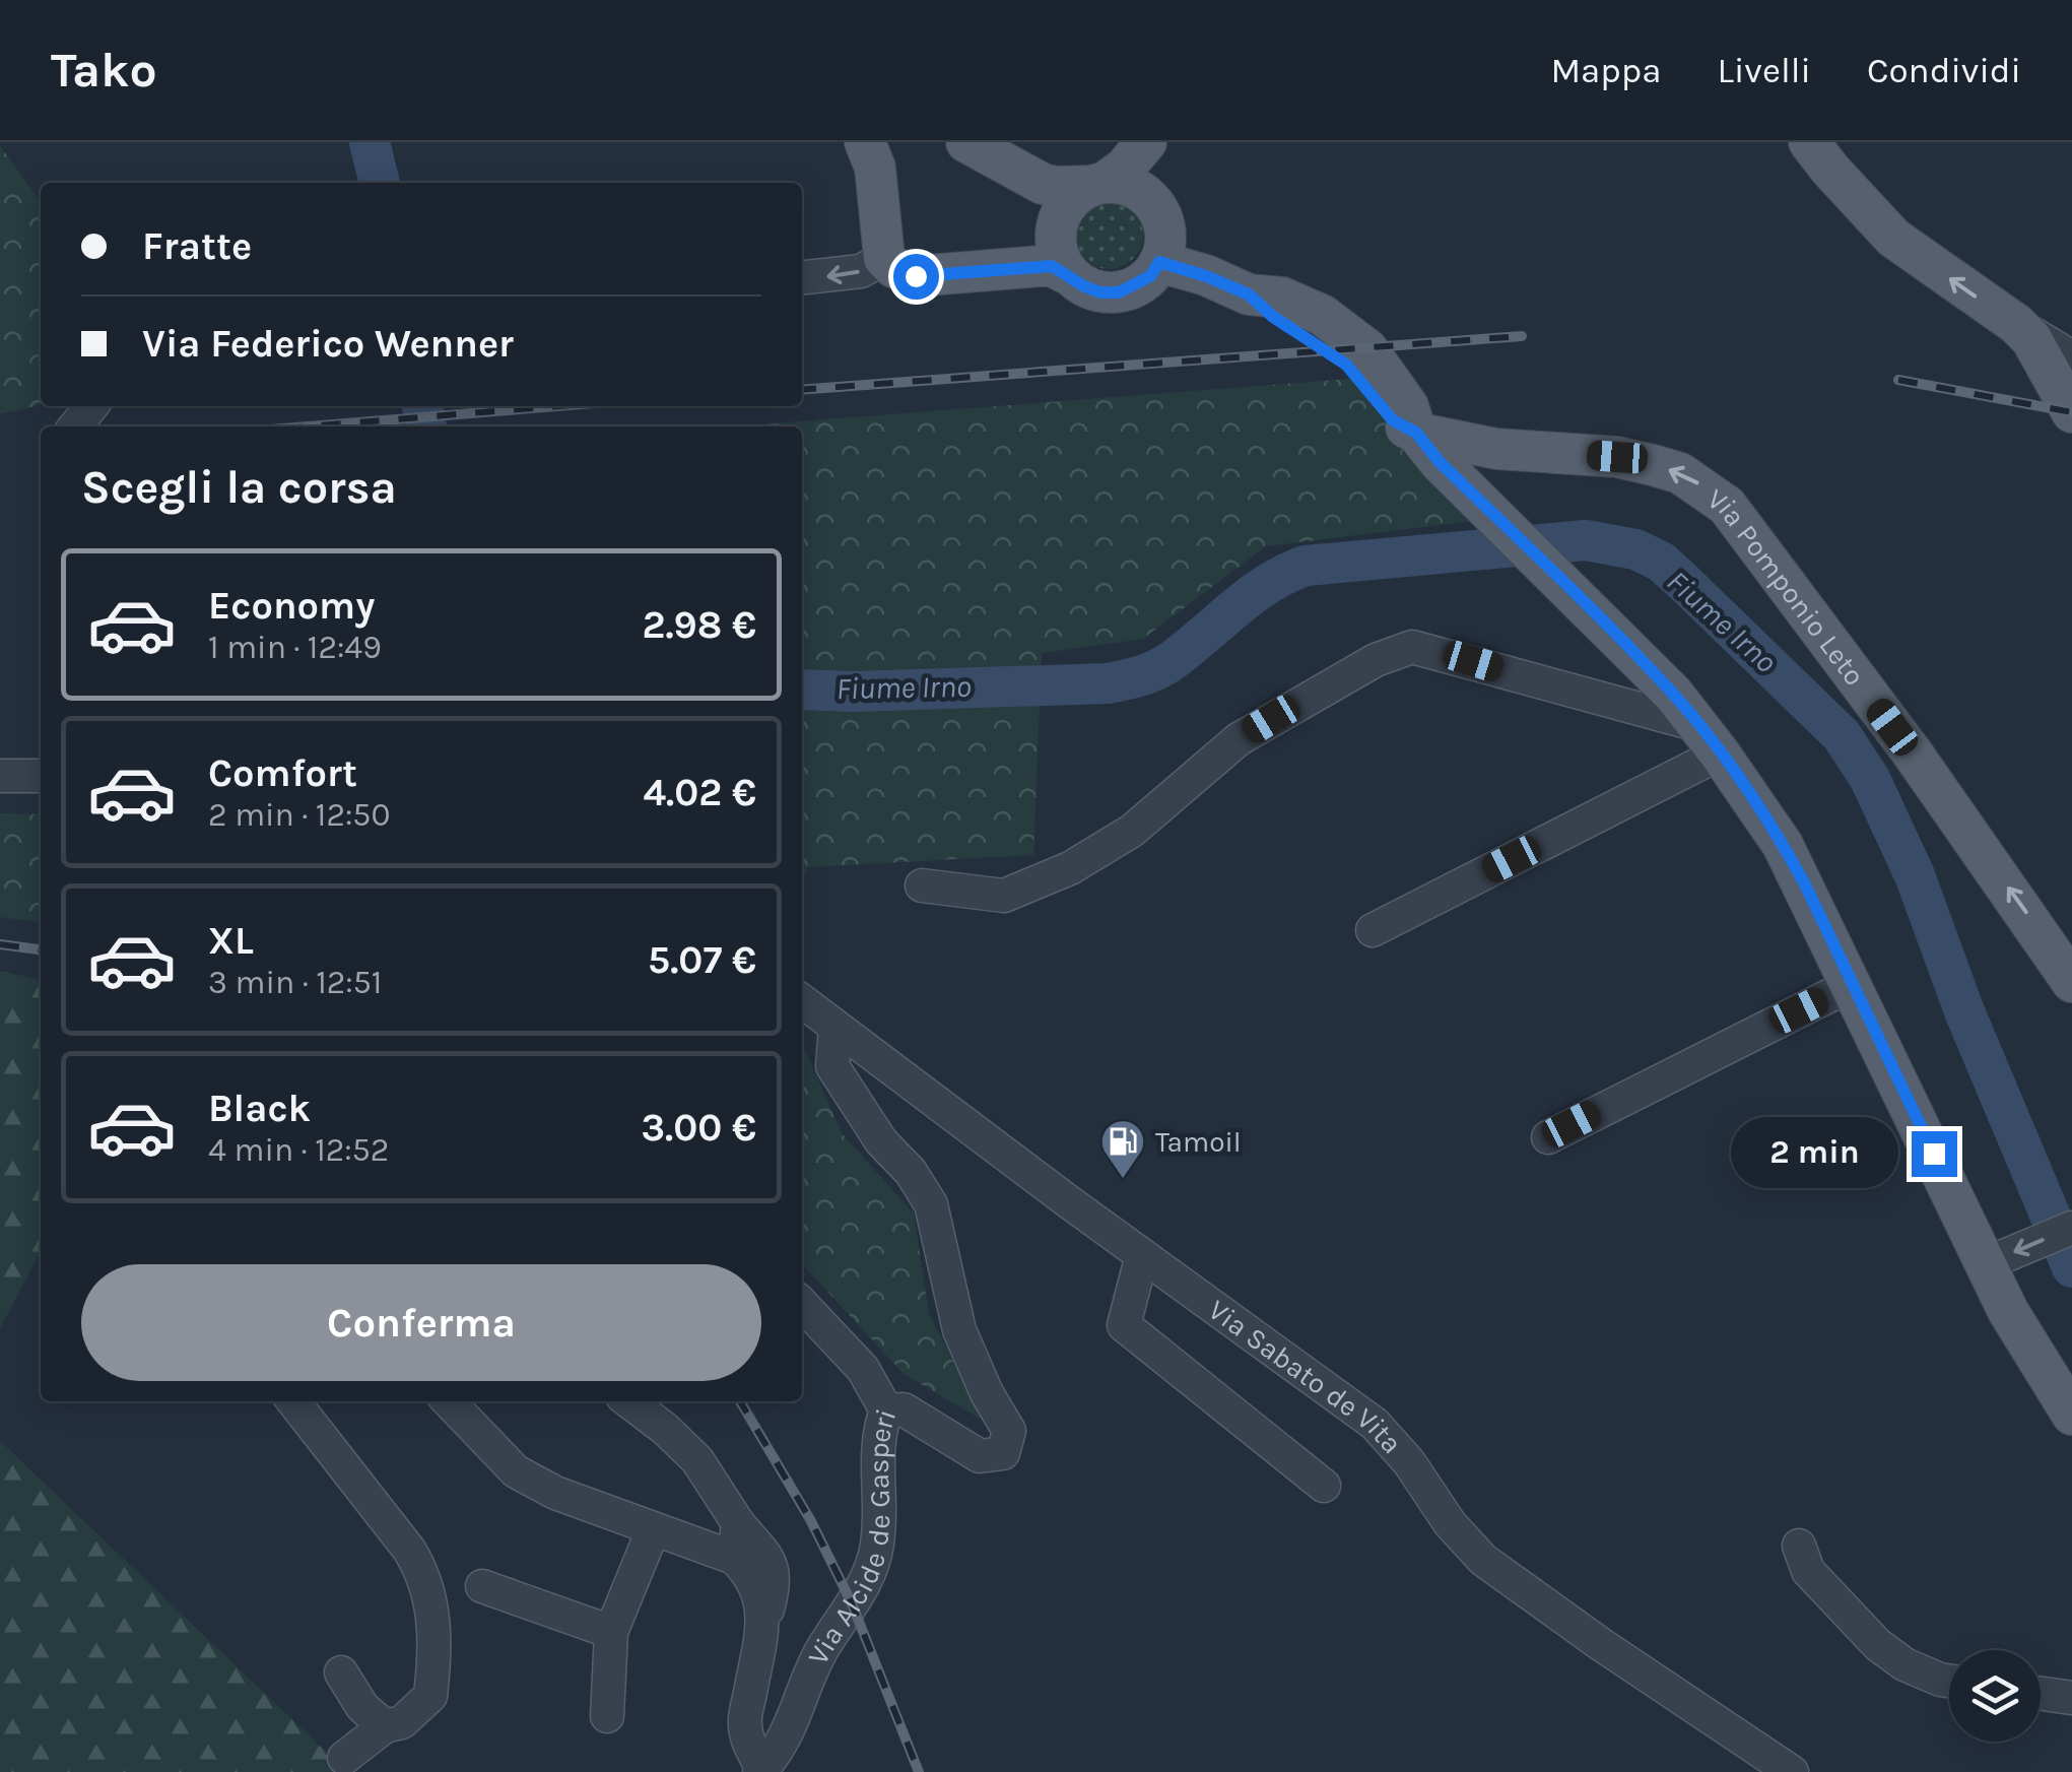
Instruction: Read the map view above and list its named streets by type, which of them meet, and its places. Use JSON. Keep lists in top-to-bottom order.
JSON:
{
  "streets": {
    "main road": ["Via Pomponio Leto"],
    "street": ["Via Sabato de Vita", "Via Alcide de Gasperi"]
  },
  "crossings": [
    ["Via Sabato de Vita", "Via Alcide de Gasperi"]
  ],
  "water": ["Fiume Irno"],
  "places": {
    "fuel station": ["Tamoil"]
  },
  "page": {
    "header": "Tako",
    "nav": ["Mappa", "Livelli", "Condividi"],
    "banner": ["Fratte", "Via Federico Wenner"],
    "heading": "Scegli la corsa",
    "list": [
      {
        "name": "Economy",
        "note": "1 min · 12:49",
        "value": "2.98 €"
      },
      {
        "name": "Comfort",
        "note": "2 min · 12:50",
        "value": "4.02 €"
      },
      {
        "name": "XL",
        "note": "3 min · 12:51",
        "value": "5.07 €"
      },
      {
        "name": "Black",
        "note": "4 min · 12:52",
        "value": "3.00 €"
      }
    ],
    "bubble": "2 min",
    "buttons": "Conferma"
  }
}
